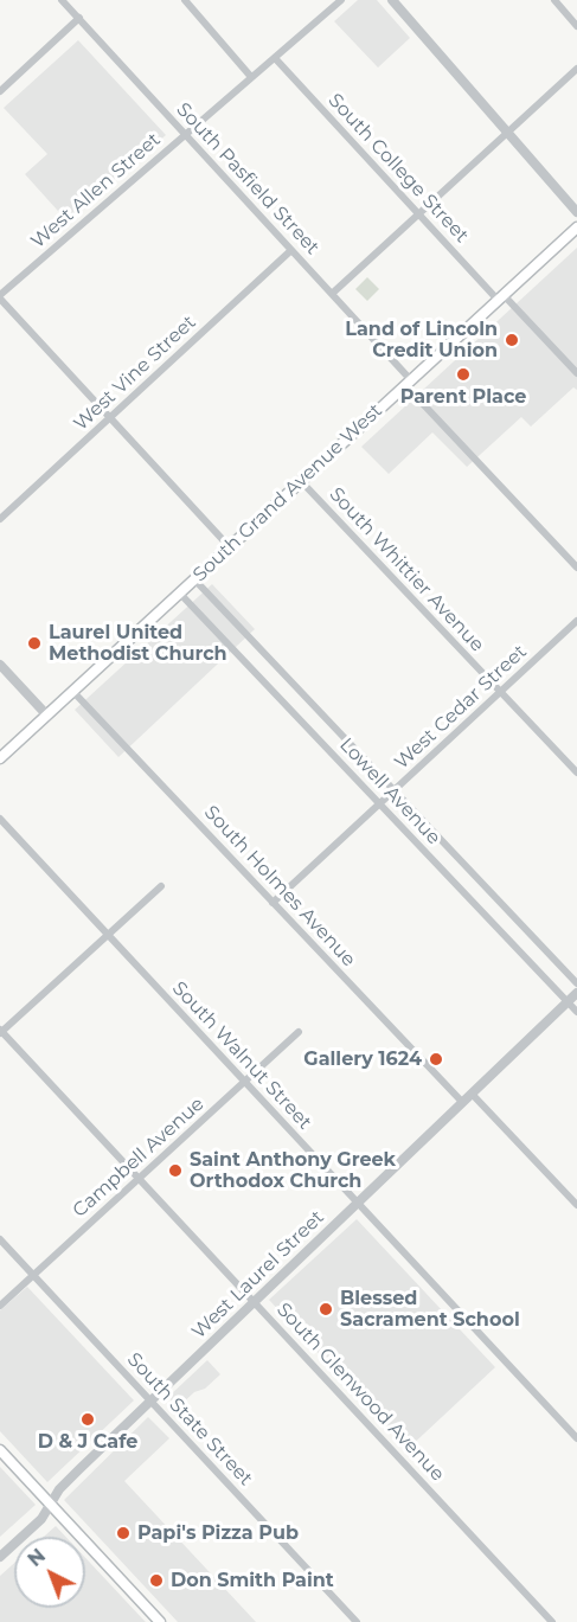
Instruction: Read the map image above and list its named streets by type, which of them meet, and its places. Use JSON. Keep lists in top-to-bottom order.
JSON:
{
  "streets": {
    "main road": ["South Grand Avenue West"],
    "street": [
      "South College Street",
      "South Pasfield Street",
      "West Allen Street",
      "West Vine Street",
      "South Whittier Avenue",
      "West Cedar Street",
      "Lowell Avenue",
      "South Holmes Avenue",
      "South Walnut Street",
      "Campbell Avenue",
      "West Laurel Street",
      "South Glenwood Avenue",
      "South State Street"
    ]
  },
  "crossings": [
    ["South College Street", "West Allen Street"],
    ["South College Street", "South Grand Avenue West"],
    ["South Pasfield Street", "West Allen Street"],
    ["South Pasfield Street", "West Vine Street"],
    ["South Pasfield Street", "South Grand Avenue West"],
    ["South Grand Avenue West", "South Whittier Avenue"],
    ["South Grand Avenue West", "Lowell Avenue"],
    ["South Grand Avenue West", "South Holmes Avenue"],
    ["South Whittier Avenue", "West Cedar Street"],
    ["West Cedar Street", "Lowell Avenue"],
    ["West Cedar Street", "South Holmes Avenue"],
    ["Lowell Avenue", "West Laurel Street"],
    ["South Holmes Avenue", "West Laurel Street"],
    ["South Walnut Street", "Campbell Avenue"],
    ["South Walnut Street", "West Laurel Street"],
    ["Campbell Avenue", "South Glenwood Avenue"],
    ["Campbell Avenue", "South State Street"],
    ["West Laurel Street", "South Glenwood Avenue"],
    ["West Laurel Street", "South State Street"]
  ],
  "places": [
    "Land of Lincoln Credit Union",
    "Parent Place",
    "Laurel United Methodist Church",
    "Gallery 1624",
    "Saint Anthony Greek Orthodox Church",
    "Blessed Sacrament School",
    "D & J Cafe",
    "Papi's Pizza Pub",
    "Don Smith Paint"
  ],
  "north": "top left"
}
